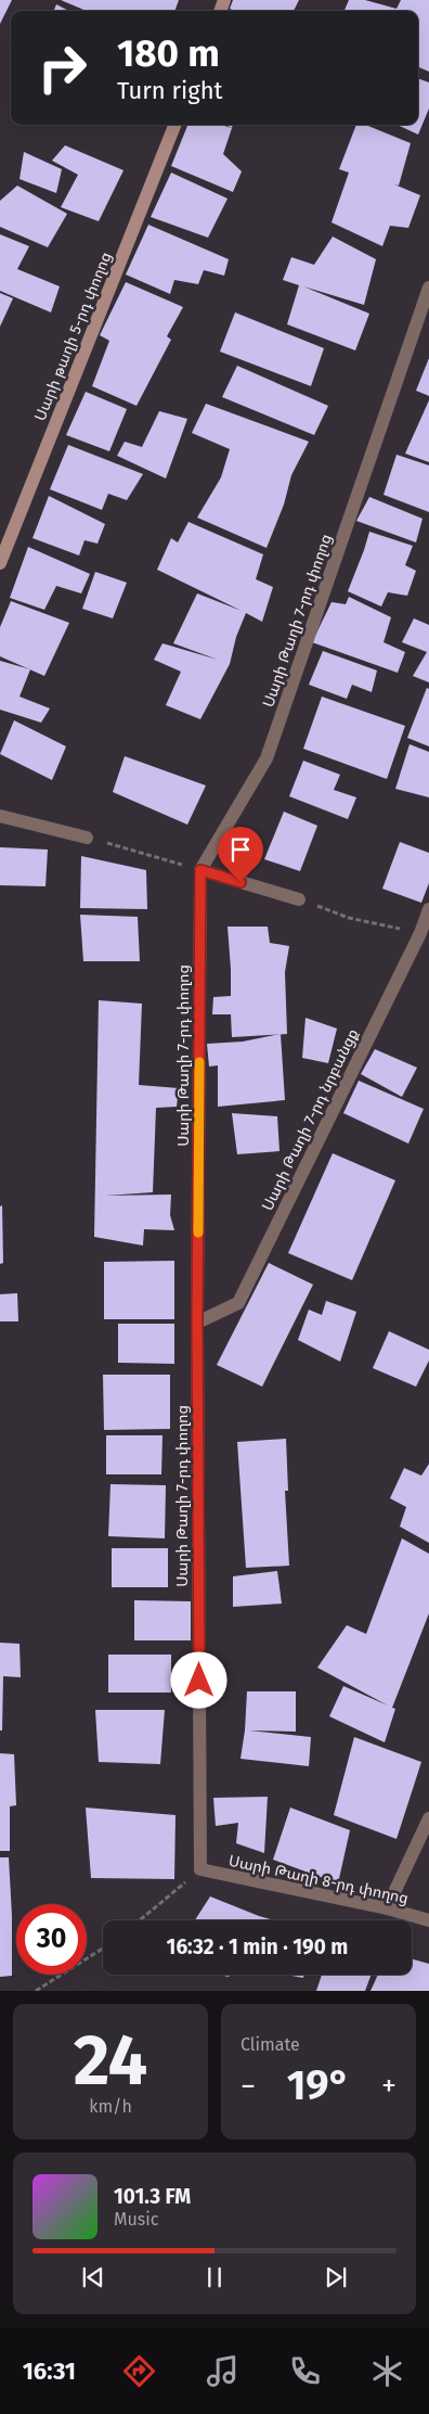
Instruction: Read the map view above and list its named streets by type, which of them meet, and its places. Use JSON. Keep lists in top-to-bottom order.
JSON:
{
  "streets": {
    "street": [
      "Սարի թաղի 5-րդ փողոց",
      "Սարի Թաղի 7-րդ փողոց",
      "Սարի Թաղի 7-րդ նրբանցք",
      "Սարի Թաղի 8-րդ փողոց"
    ]
  },
  "crossings": [
    ["Սարի Թաղի 7-րդ փողոց", "Սարի Թաղի 7-րդ նրբանցք"],
    ["Սարի Թաղի 7-րդ փողոց", "Սարի Թաղի 8-րդ փողոց"]
  ],
  "page": {
    "turn": ["180 m", "Turn right"],
    "limit": "30",
    "trip": "16:32 · 1 min · 190 m",
    "tile": [
      ["24", "km/h"],
      "Climate"
    ],
    "heat": ["−", "19°", "+"],
    "song": ["101.3 FM", "Music"],
    "tabs": "16:31"
  }
}
